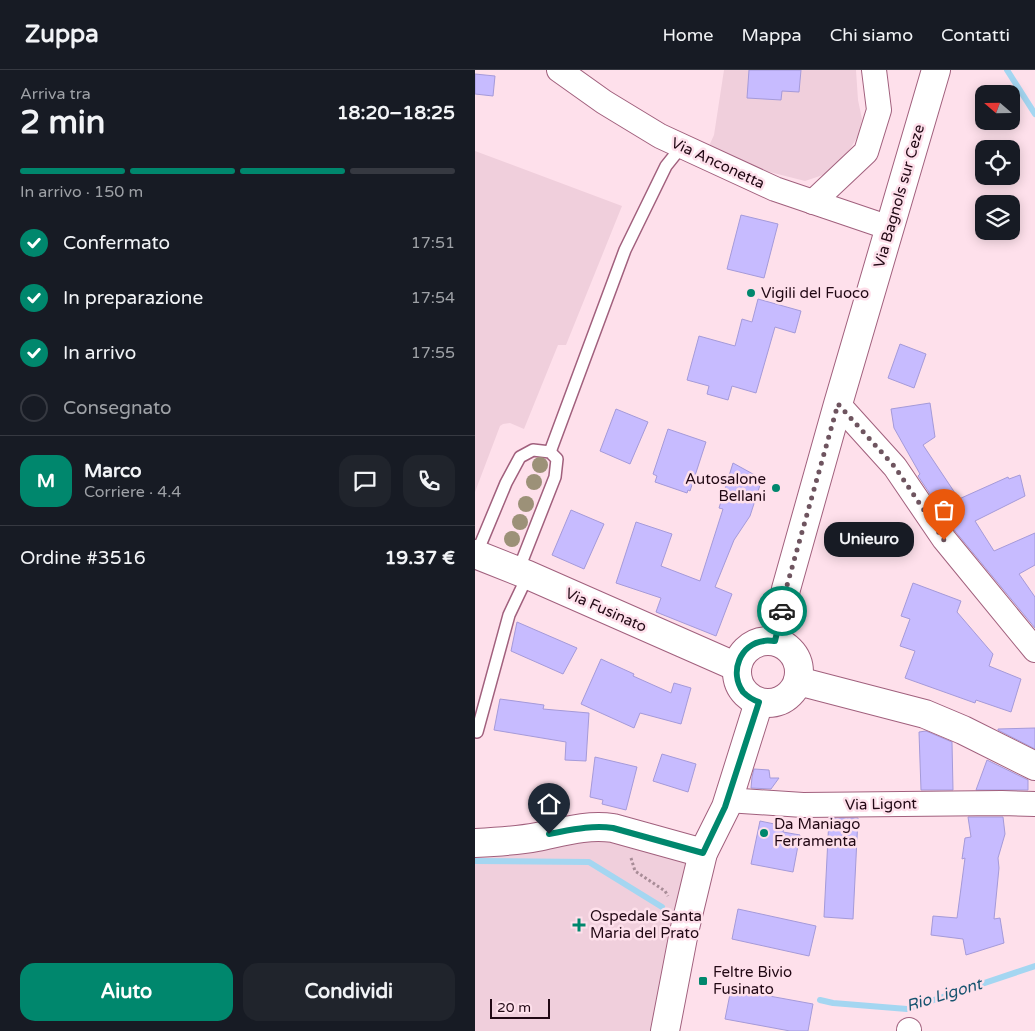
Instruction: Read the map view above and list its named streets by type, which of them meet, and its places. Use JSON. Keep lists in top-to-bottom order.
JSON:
{
  "streets": {
    "main road": ["Via Bagnols sur Ceze", "Via Fusinato"],
    "street": ["Via Anconetta", "Via Ligont"]
  },
  "crossings": [
    ["Via Anconetta", "Via Bagnols sur Ceze"],
    ["Via Bagnols sur Ceze", "Via Fusinato"]
  ],
  "water": ["Rio Ligont"],
  "places": {
    "other": [
      "Vigili del Fuoco",
      "Autosalone Bellani",
      "Unieuro",
      "Da Maniago Ferramenta"
    ],
    "health": ["Ospedale Santa Maria del Prato"],
    "transit": ["Feltre Bivio Fusinato"]
  },
  "scale_bar": "20 m",
  "north": "left",
  "page": {
    "header": "Zuppa",
    "nav": [
      "Home",
      "Mappa",
      "Chi siamo",
      "Contatti"
    ],
    "heading": ["2 min", "Arriva tra", "18:20–18:25"],
    "panel": [
      "Marco",
      "Corriere · 4.4",
      "Ordine #3516",
      "19.37 €"
    ],
    "bar": "In arrivo · 150 m",
    "list": [
      ["Confermato", "17:51"],
      ["In preparazione", "17:54"],
      ["In arrivo", "17:55"],
      "Consegnato"
    ],
    "round": "M",
    "bubble": "Unieuro",
    "buttons": ["Aiuto", "Condividi"],
    "scale": "20 m"
  }
}
